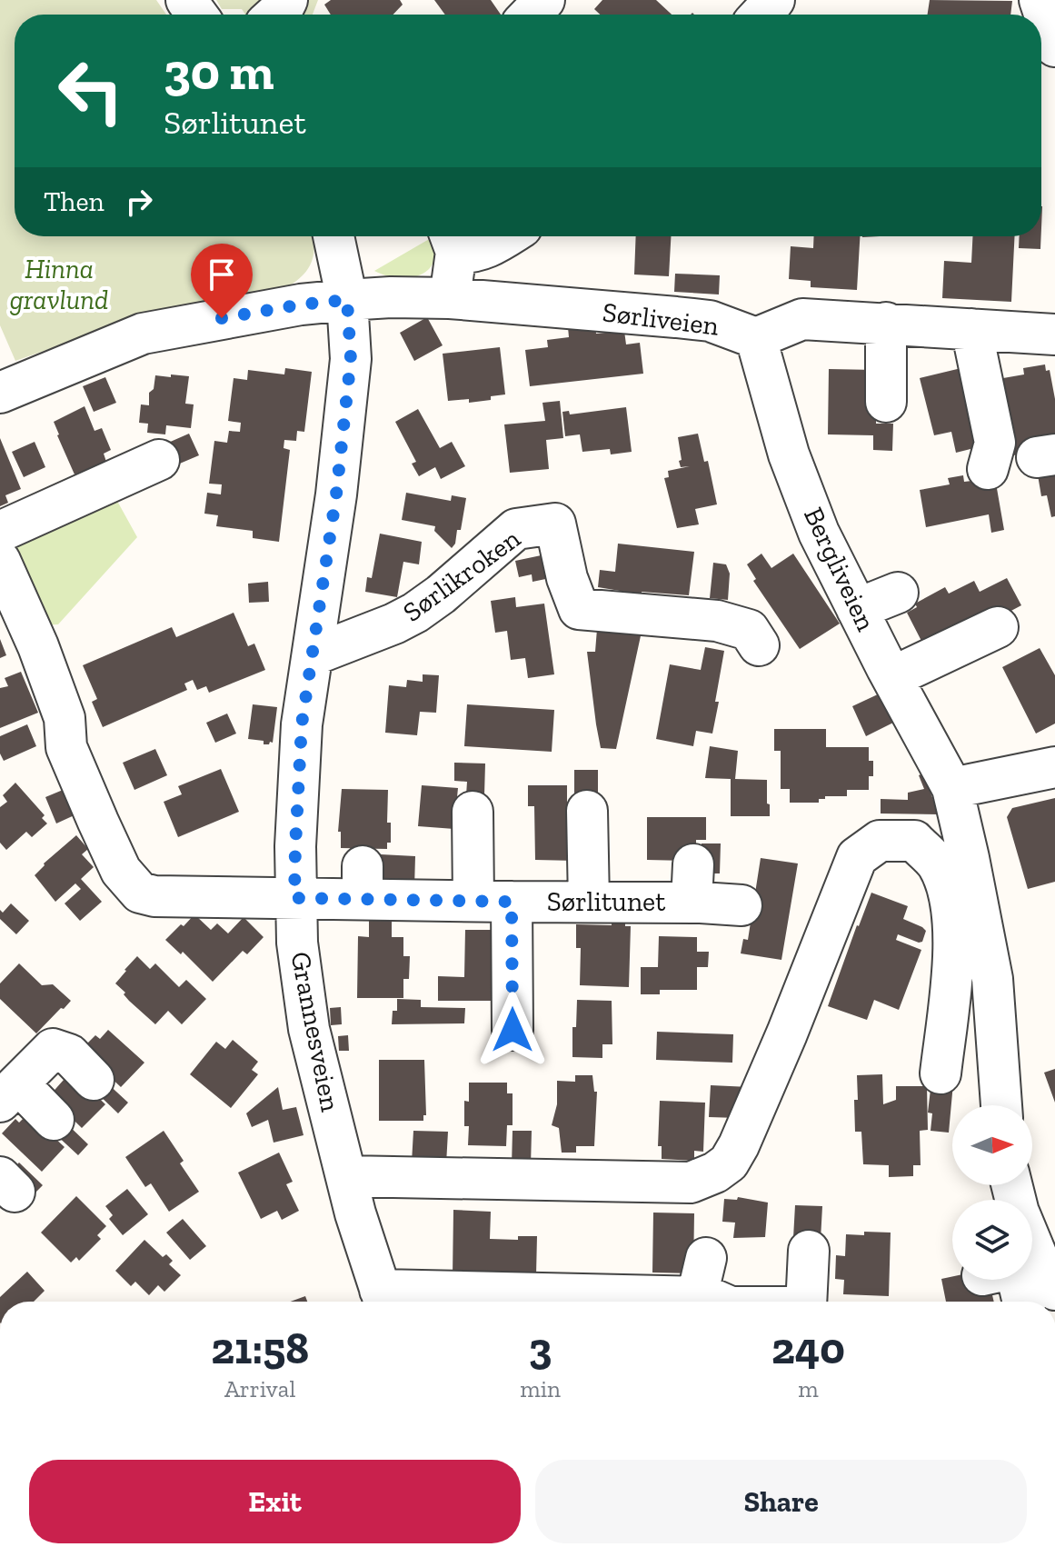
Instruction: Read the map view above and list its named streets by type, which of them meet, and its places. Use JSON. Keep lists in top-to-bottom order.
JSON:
{
  "streets": {
    "street": [
      "Sørliveien",
      "Bergliveien",
      "Sørlikroken",
      "Sørlitunet",
      "Grannesveien"
    ]
  },
  "crossings": [
    ["Sørliveien", "Bergliveien"],
    ["Sørliveien", "Grannesveien"],
    ["Sørlikroken", "Grannesveien"],
    ["Sørlitunet", "Grannesveien"]
  ],
  "parks": ["Hinna gravlund"],
  "north": "right",
  "page": {
    "turn": ["30 m", "Sørlitunet"],
    "then": "Then",
    "eta": [
      "21:58",
      "Arrival",
      "3",
      "min",
      "240",
      "m"
    ],
    "buttons": ["Exit", "Share"]
  }
}
